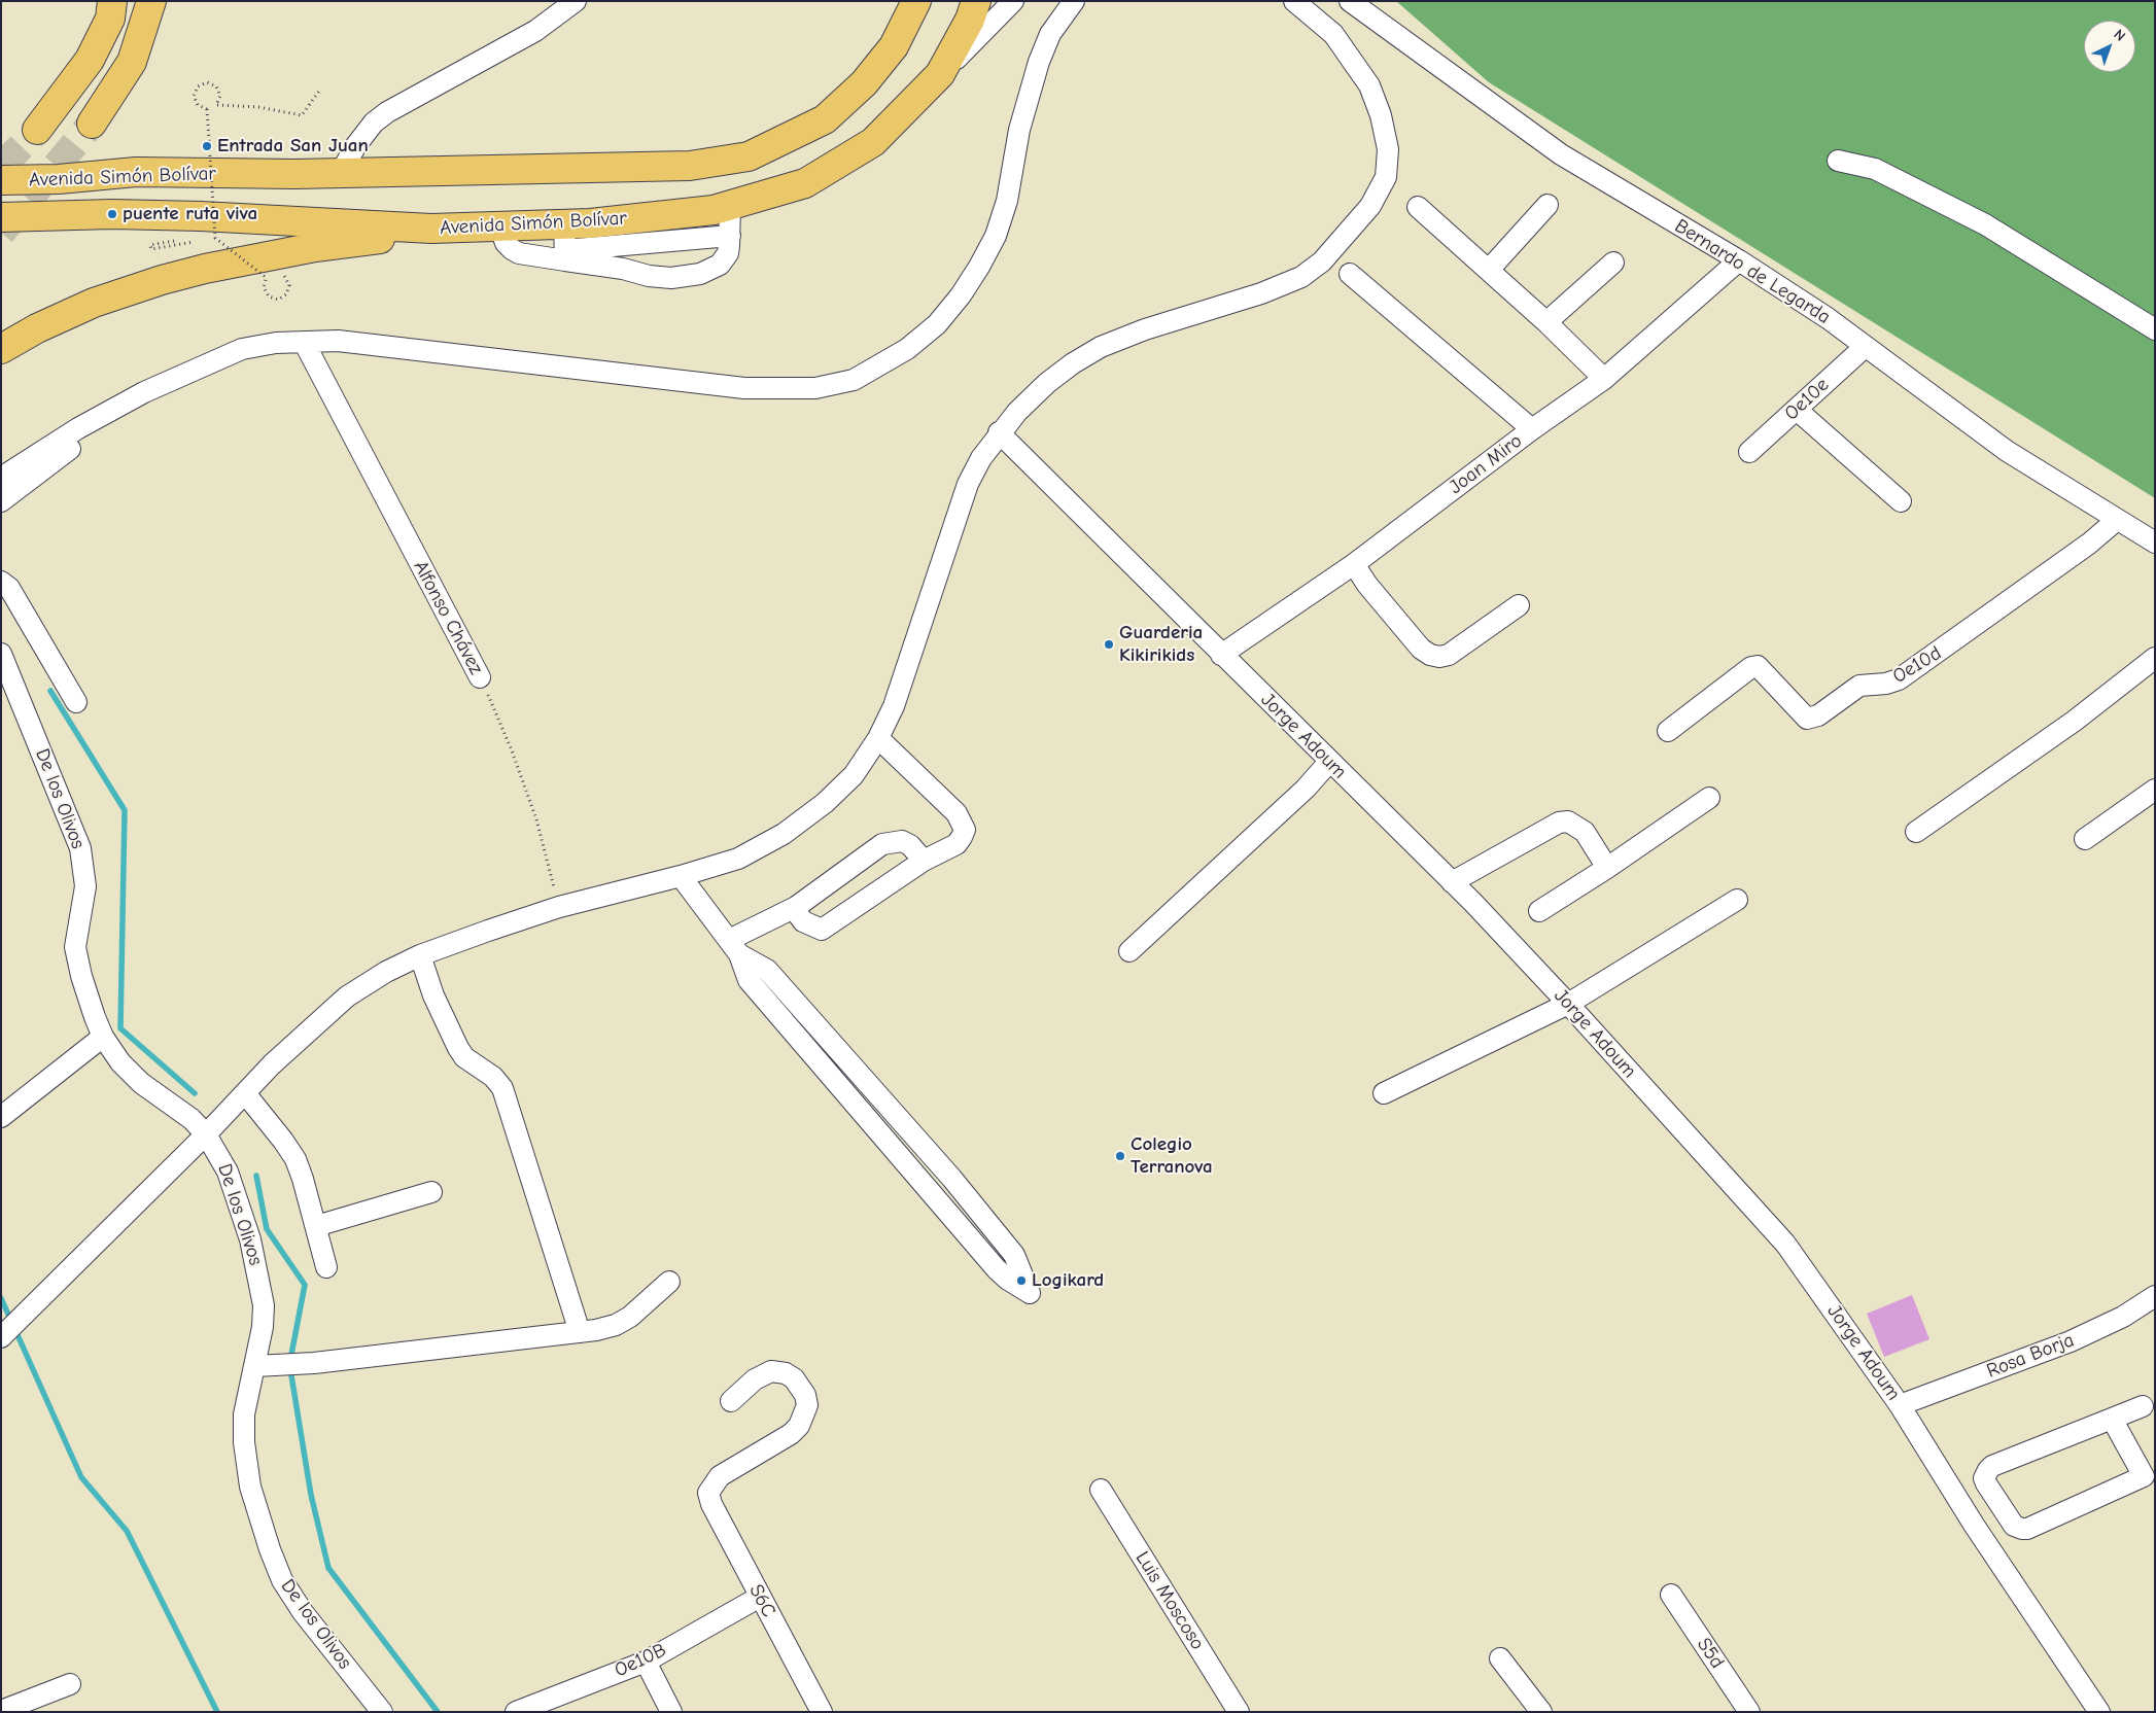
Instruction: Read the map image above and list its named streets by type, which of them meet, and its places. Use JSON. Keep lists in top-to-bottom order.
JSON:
{
  "streets": {
    "highway": ["Avenida Simón Bolívar"],
    "street": [
      "Bernardo de Legarda",
      "Oe10e",
      "Joan Miro",
      "Alfonso Chávez",
      "Oe10d",
      "Jorge Adoum",
      "De los Olivos",
      "Rosa Borja",
      "S6C",
      "Luis Moscoso",
      "S5d",
      "Oe10B"
    ]
  },
  "crossings": [
    ["Bernardo de Legarda", "Oe10e"],
    ["Bernardo de Legarda", "Joan Miro"],
    ["Bernardo de Legarda", "Oe10d"],
    ["Joan Miro", "Jorge Adoum"],
    ["Jorge Adoum", "Rosa Borja"],
    ["S6C", "Oe10B"]
  ],
  "places": [
    "Entrada San Juan",
    "puente ruta viva",
    "Guarderia Kikirikids",
    "Colegio Terranova",
    "Logikard"
  ],
  "north": "top right"
}
